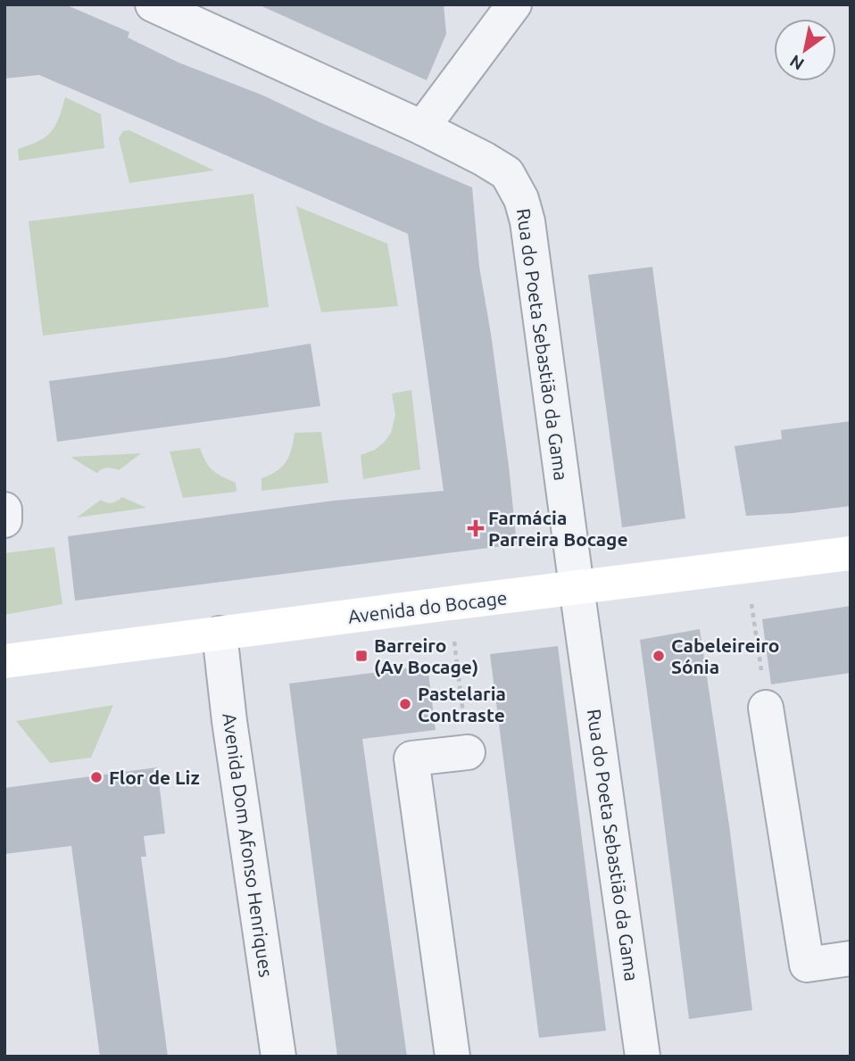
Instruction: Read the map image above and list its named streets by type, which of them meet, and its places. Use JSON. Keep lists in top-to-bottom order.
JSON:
{
  "streets": {
    "main road": ["Avenida do Bocage"],
    "street": ["Rua do Poeta Sebastião da Gama", "Avenida Dom Afonso Henriques"]
  },
  "crossings": [
    ["Rua do Poeta Sebastião da Gama", "Avenida do Bocage"],
    ["Avenida do Bocage", "Avenida Dom Afonso Henriques"]
  ],
  "places": {
    "health": ["Farmácia Parreira Bocage"],
    "transit": ["Barreiro (Av Bocage)"],
    "other": ["Cabeleireiro Sónia", "Pastelaria Contraste", "Flor de Liz"]
  },
  "north": "bottom left"
}
